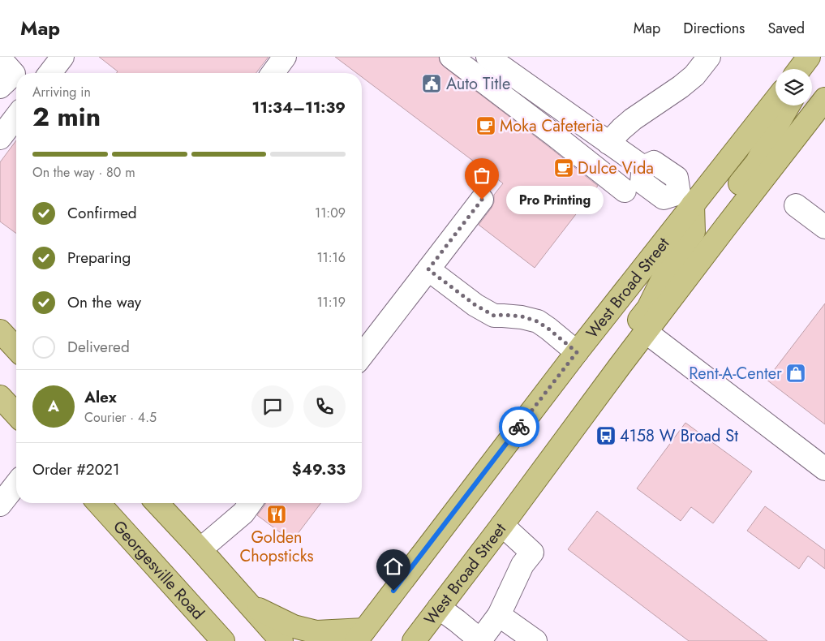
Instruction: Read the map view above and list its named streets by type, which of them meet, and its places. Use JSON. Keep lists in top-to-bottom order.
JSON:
{
  "streets": {
    "main road": ["West Broad Street", "Georgesville Road"]
  },
  "places": {
    "public building": ["Auto Title"],
    "cafe": ["Moka Cafeteria", "Dulce Vida"],
    "other": ["Pro Printing"],
    "shop": ["Rent-A-Center"],
    "bus stop": ["4158 W Broad St"],
    "restaurant": ["Golden Chopsticks"]
  },
  "page": {
    "header": "Map",
    "nav": ["Map", "Directions", "Saved"],
    "heading": ["2 min", "Arriving in", "11:34–11:39"],
    "panel": [
      "Alex",
      "Courier · 4.5",
      "Order #2021",
      "$49.33"
    ],
    "bar": "On the way · 80 m",
    "bubble": "Pro Printing",
    "list": [
      ["Confirmed", "11:09"],
      ["Preparing", "11:16"],
      ["On the way", "11:19"],
      "Delivered"
    ],
    "round": "A"
  }
}
